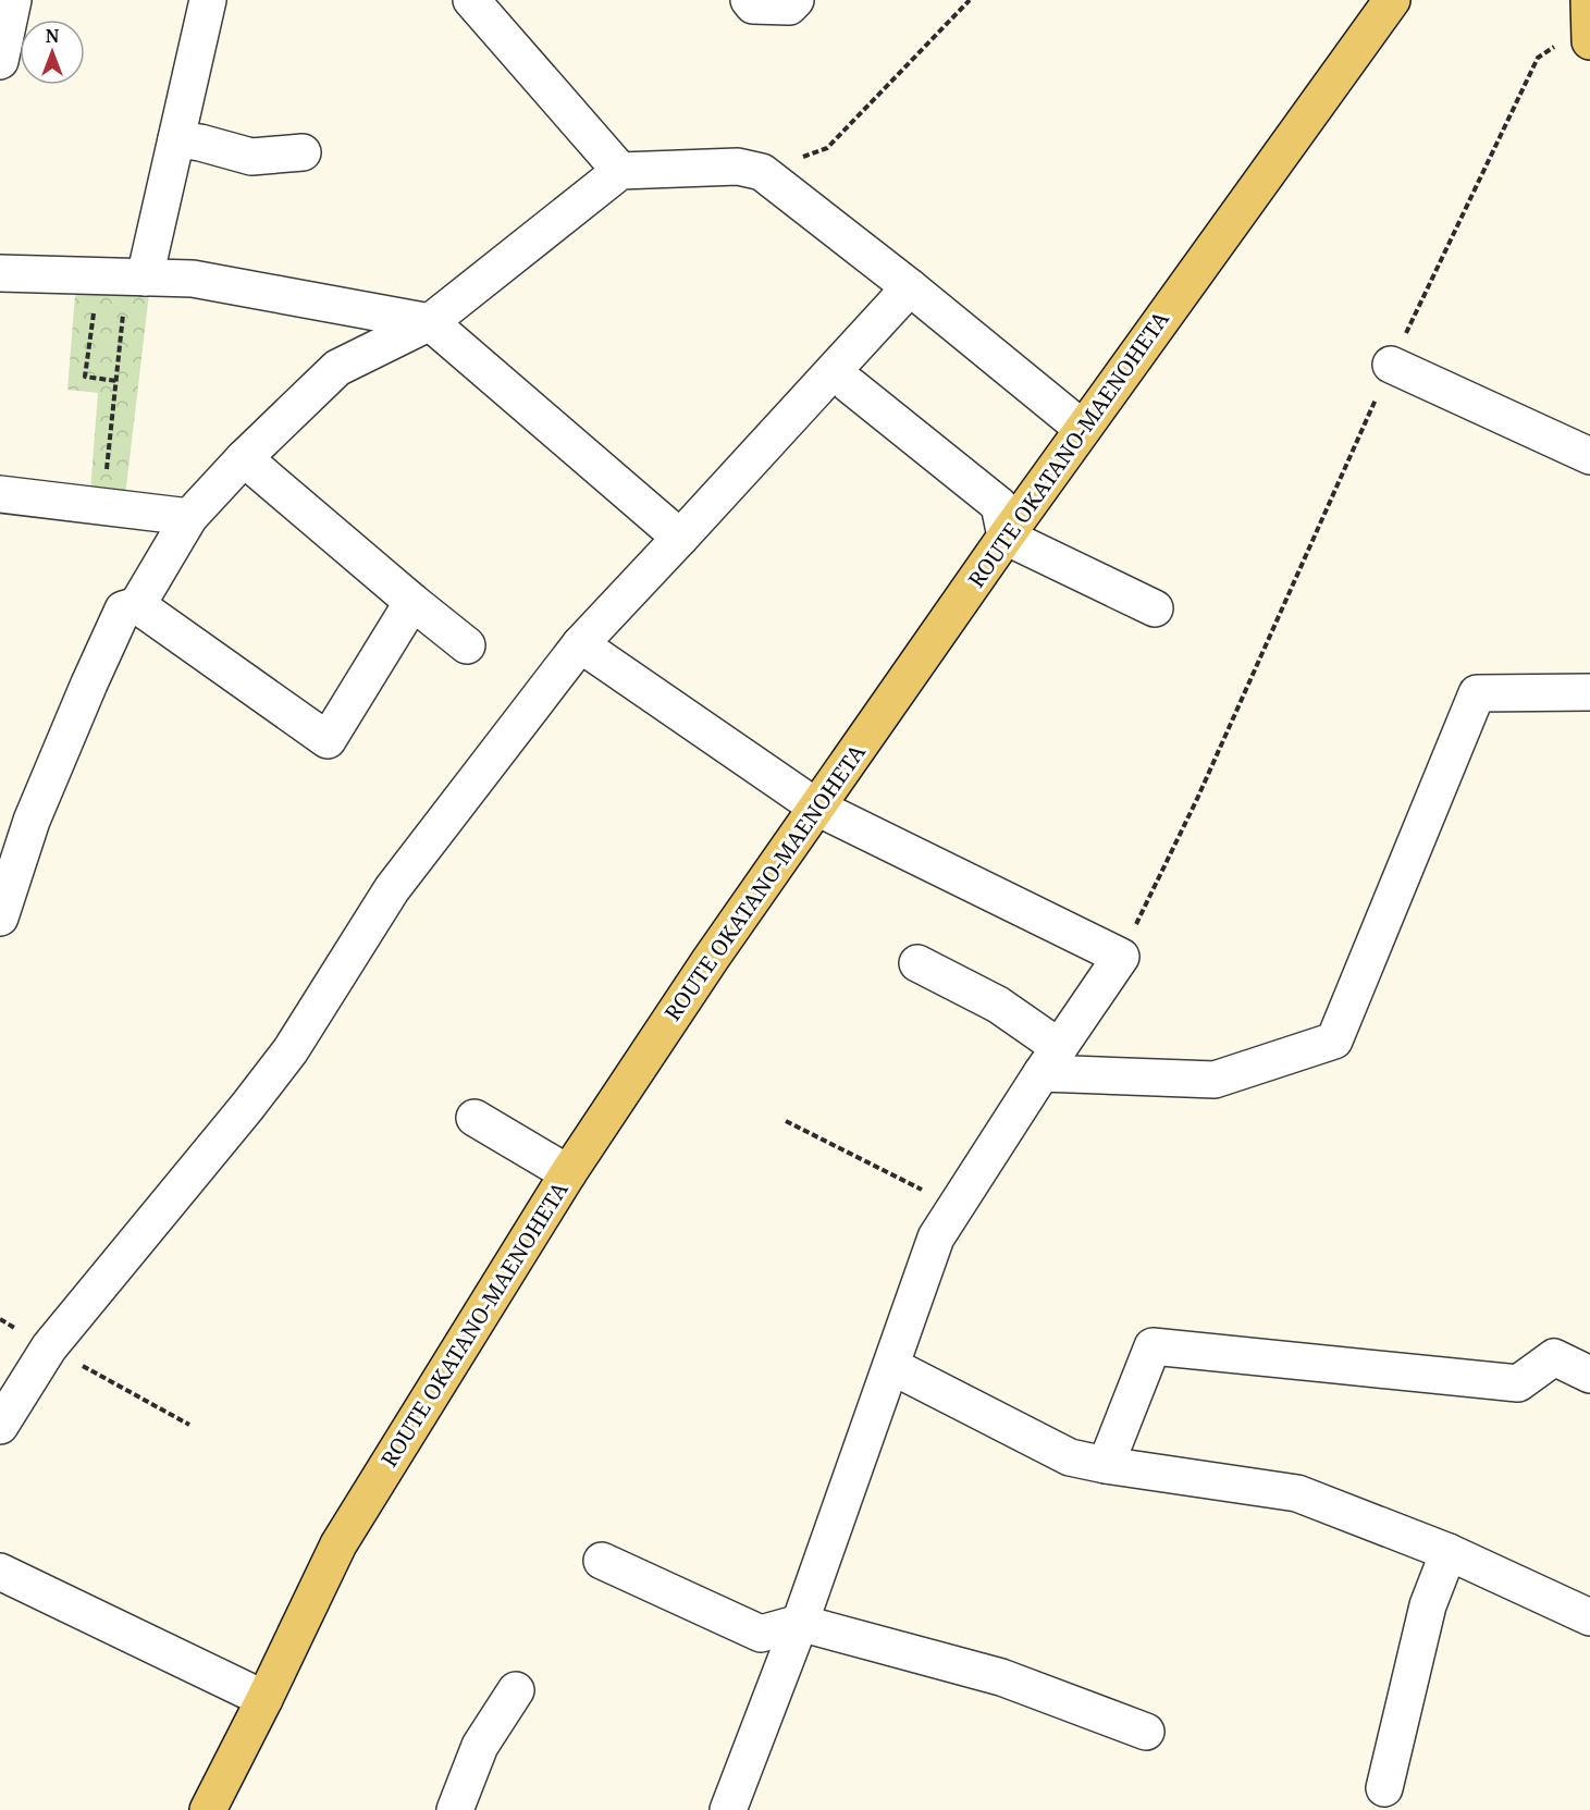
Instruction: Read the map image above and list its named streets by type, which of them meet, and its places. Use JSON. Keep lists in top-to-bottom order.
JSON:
{
  "streets": {
    "main road": ["ROUTE OKATANO-MAENOHETA"]
  },
  "north": "top"
}
